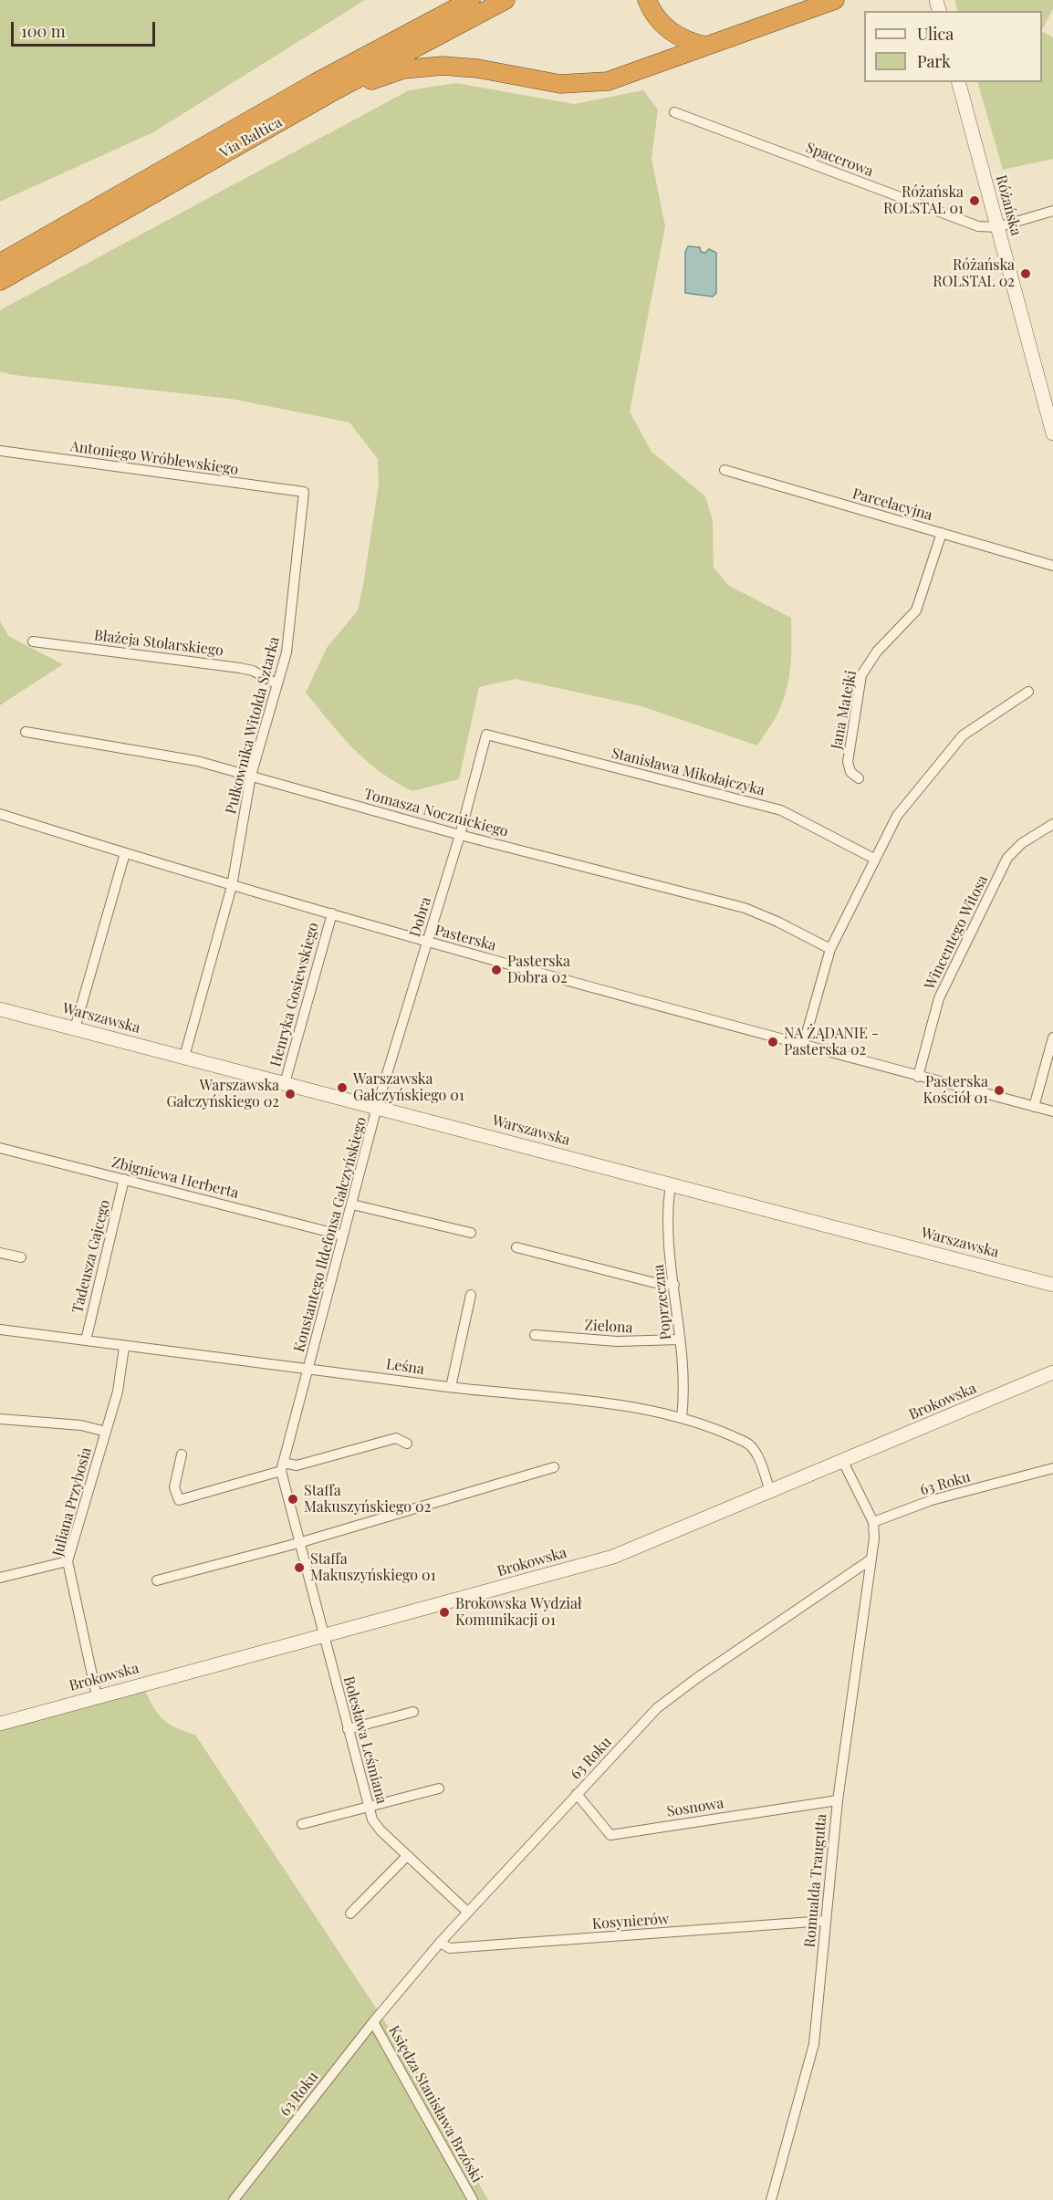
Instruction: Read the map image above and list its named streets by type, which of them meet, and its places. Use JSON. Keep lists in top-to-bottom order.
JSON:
{
  "streets": {
    "highway": ["Via Baltica"],
    "street": [
      "Spacerowa",
      "Różańska",
      "Antoniego Wróblewskiego",
      "Parcelacyjna",
      "Błażeja Stolarskiego",
      "Jana Matejki",
      "Pułkownika Witolda Sztarka",
      "Stanisława Mikołajczyka",
      "Tomasza Nocznickiego",
      "Dobra",
      "Wincentego Witosa",
      "Pasterska",
      "Henryka Gosiewskiego",
      "Warszawska",
      "Zbigniewa Herberta",
      "Konstantego Ildefonsa Gałczyńskiego",
      "Tadeusza Gajcego",
      "Poprzeczna",
      "Zielona",
      "Leśna",
      "Brokowska",
      "63 Roku",
      "Juliana Przybosia",
      "Bolesława Leśmiana",
      "Sosnowa",
      "Romualda Traugutta",
      "Kosynierów",
      "Księdza Stanisława Brzóski"
    ]
  },
  "crossings": [
    ["Spacerowa", "Różańska"],
    ["Antoniego Wróblewskiego", "Pułkownika Witolda Sztarka"],
    ["Parcelacyjna", "Jana Matejki"],
    ["Błażeja Stolarskiego", "Pułkownika Witolda Sztarka"],
    ["Pułkownika Witolda Sztarka", "Tomasza Nocznickiego"],
    ["Pułkownika Witolda Sztarka", "Pasterska"],
    ["Pułkownika Witolda Sztarka", "Warszawska"],
    ["Stanisława Mikołajczyka", "Dobra"],
    ["Tomasza Nocznickiego", "Dobra"],
    ["Dobra", "Pasterska"],
    ["Dobra", "Warszawska"],
    ["Dobra", "Konstantego Ildefonsa Gałczyńskiego"],
    ["Wincentego Witosa", "Pasterska"],
    ["Pasterska", "Henryka Gosiewskiego"],
    ["Henryka Gosiewskiego", "Warszawska"],
    ["Warszawska", "Konstantego Ildefonsa Gałczyńskiego"],
    ["Warszawska", "Poprzeczna"],
    ["Zbigniewa Herberta", "Konstantego Ildefonsa Gałczyńskiego"],
    ["Zbigniewa Herberta", "Tadeusza Gajcego"],
    ["Konstantego Ildefonsa Gałczyńskiego", "Leśna"],
    ["Konstantego Ildefonsa Gałczyńskiego", "Bolesława Leśmiana"],
    ["Tadeusza Gajcego", "Leśna"],
    ["Poprzeczna", "Zielona"],
    ["Poprzeczna", "Leśna"],
    ["Leśna", "Brokowska"],
    ["Leśna", "Juliana Przybosia"],
    ["Brokowska", "Juliana Przybosia"],
    ["Brokowska", "Bolesława Leśmiana"],
    ["63 Roku", "Bolesława Leśmiana"],
    ["63 Roku", "Sosnowa"],
    ["63 Roku", "Romualda Traugutta"],
    ["63 Roku", "Kosynierów"],
    ["63 Roku", "Księdza Stanisława Brzóski"],
    ["Sosnowa", "Romualda Traugutta"],
    ["Romualda Traugutta", "Kosynierów"]
  ],
  "places": [
    "Różańska ROLSTAL 01",
    "Różańska ROLSTAL 02",
    "Pasterska Dobra 02",
    "NA ŻĄDANIE - Pasterska 02",
    "Warszawska Gałczyńskiego 01",
    "Pasterska Kościół 01",
    "Warszawska Gałczyńskiego 02",
    "Staffa Makuszyńskiego 02",
    "Staffa Makuszyńskiego 01",
    "Brokowska Wydział Komunikacji 01"
  ],
  "legend": ["Ulica", "Park"],
  "scale_bar": "100 m"
}
